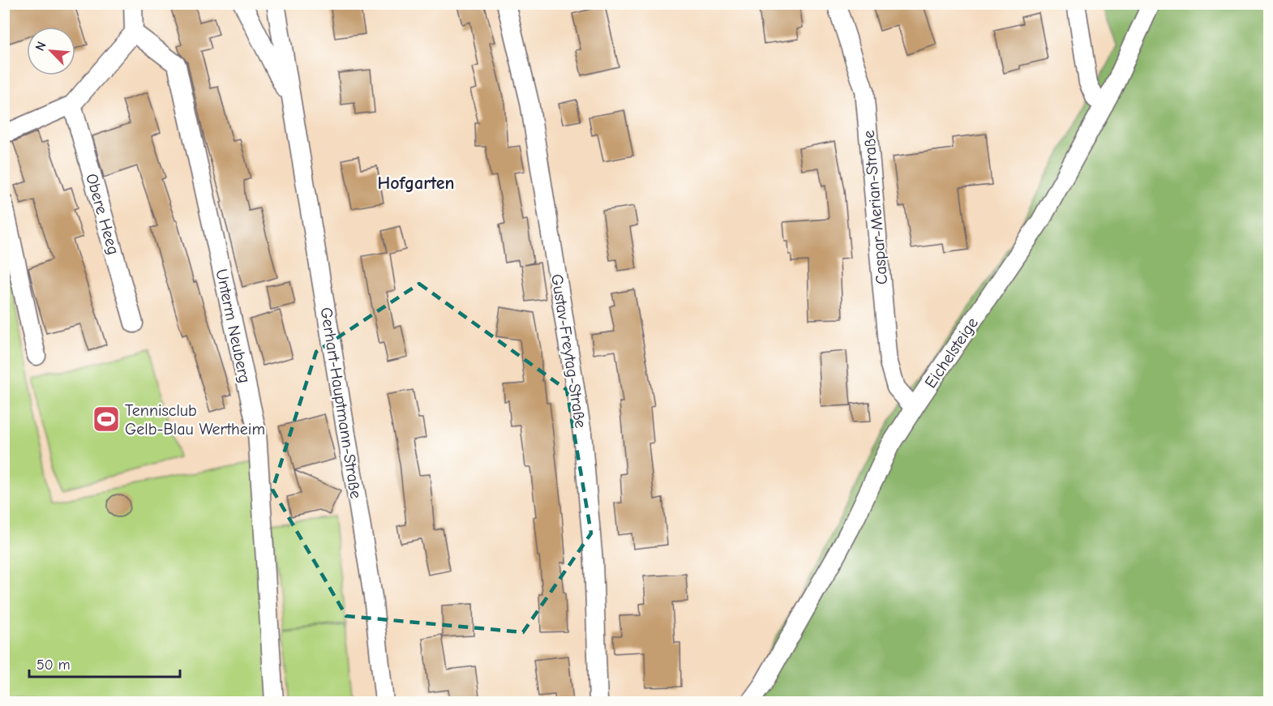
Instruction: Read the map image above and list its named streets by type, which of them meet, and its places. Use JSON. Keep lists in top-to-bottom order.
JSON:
{
  "streets": {
    "street": [
      "Caspar-Merian-Straße",
      "Obere Heeg",
      "Unterm Neuberg",
      "Gustav-Freytag-Straße",
      "Eichelsteige",
      "Gerhart-Hauptmann-Straße"
    ]
  },
  "crossings": [
    ["Caspar-Merian-Straße", "Eichelsteige"]
  ],
  "districts": ["Hofgarten"],
  "places": {
    "sports": ["Tennisclub Gelb-Blau Wertheim"]
  },
  "scale_bar": "50 m",
  "north": "top left"
}
